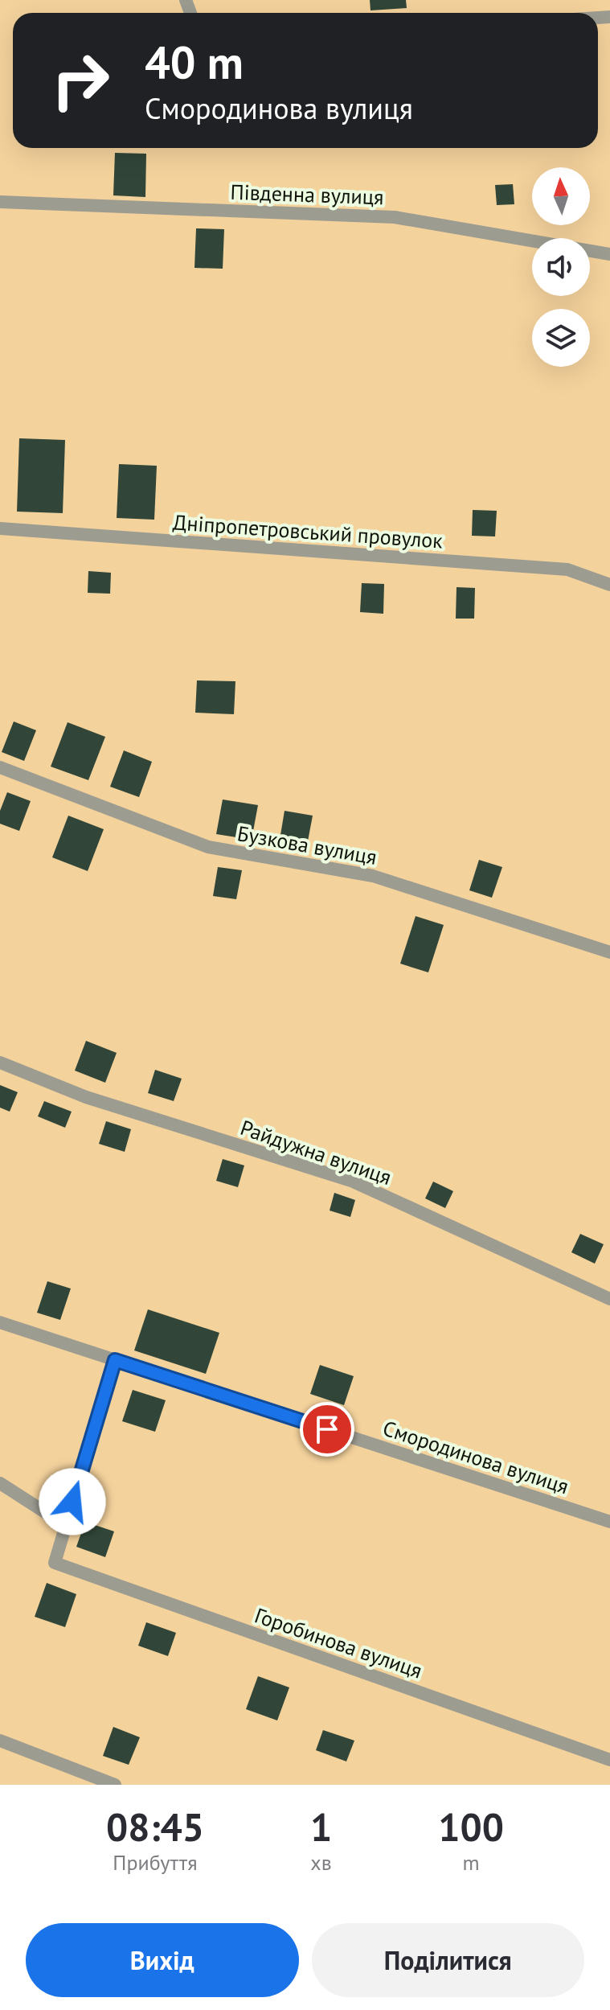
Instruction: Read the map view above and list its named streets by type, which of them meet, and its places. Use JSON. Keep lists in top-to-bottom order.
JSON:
{
  "streets": {
    "lane": [
      "Південна вулиця",
      "Дніпропетровський провулок",
      "Бузкова вулиця",
      "Райдужна вулиця",
      "Смородинова вулиця",
      "Горобинова вулиця"
    ]
  },
  "north": "top",
  "page": {
    "turn": ["40 m", "Смородинова вулиця"],
    "eta": [
      "08:45",
      "Прибуття",
      "1",
      "хв",
      "100",
      "m"
    ],
    "buttons": ["Вихід", "Поділитися"]
  }
}
